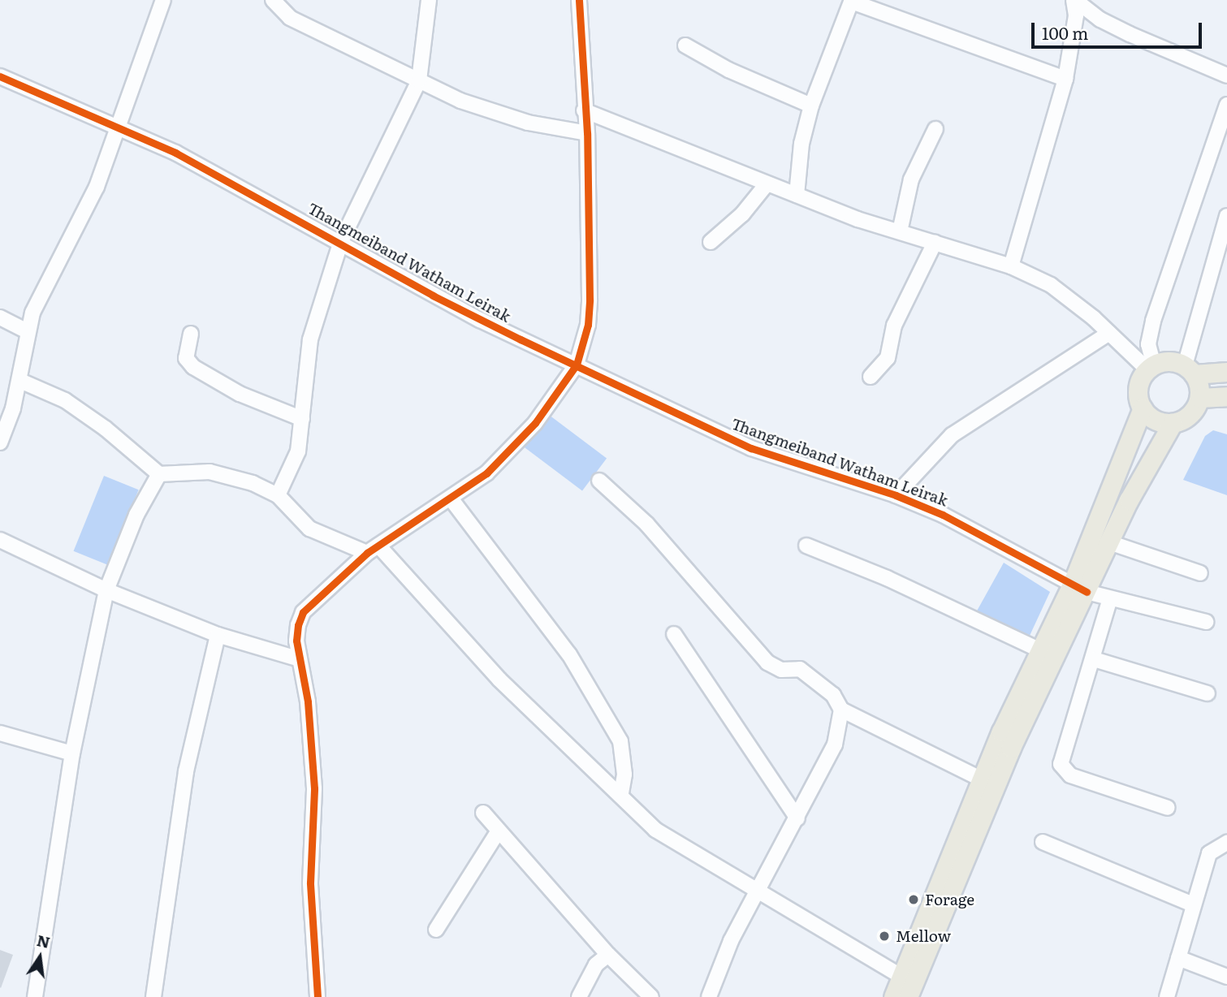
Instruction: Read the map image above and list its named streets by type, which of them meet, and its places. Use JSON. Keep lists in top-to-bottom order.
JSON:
{
  "streets": {
    "street": ["Thangmeiband Watham Leirak"]
  },
  "places": ["Forage", "Mellow"],
  "scale_bar": "100 m",
  "north": "top"
}
